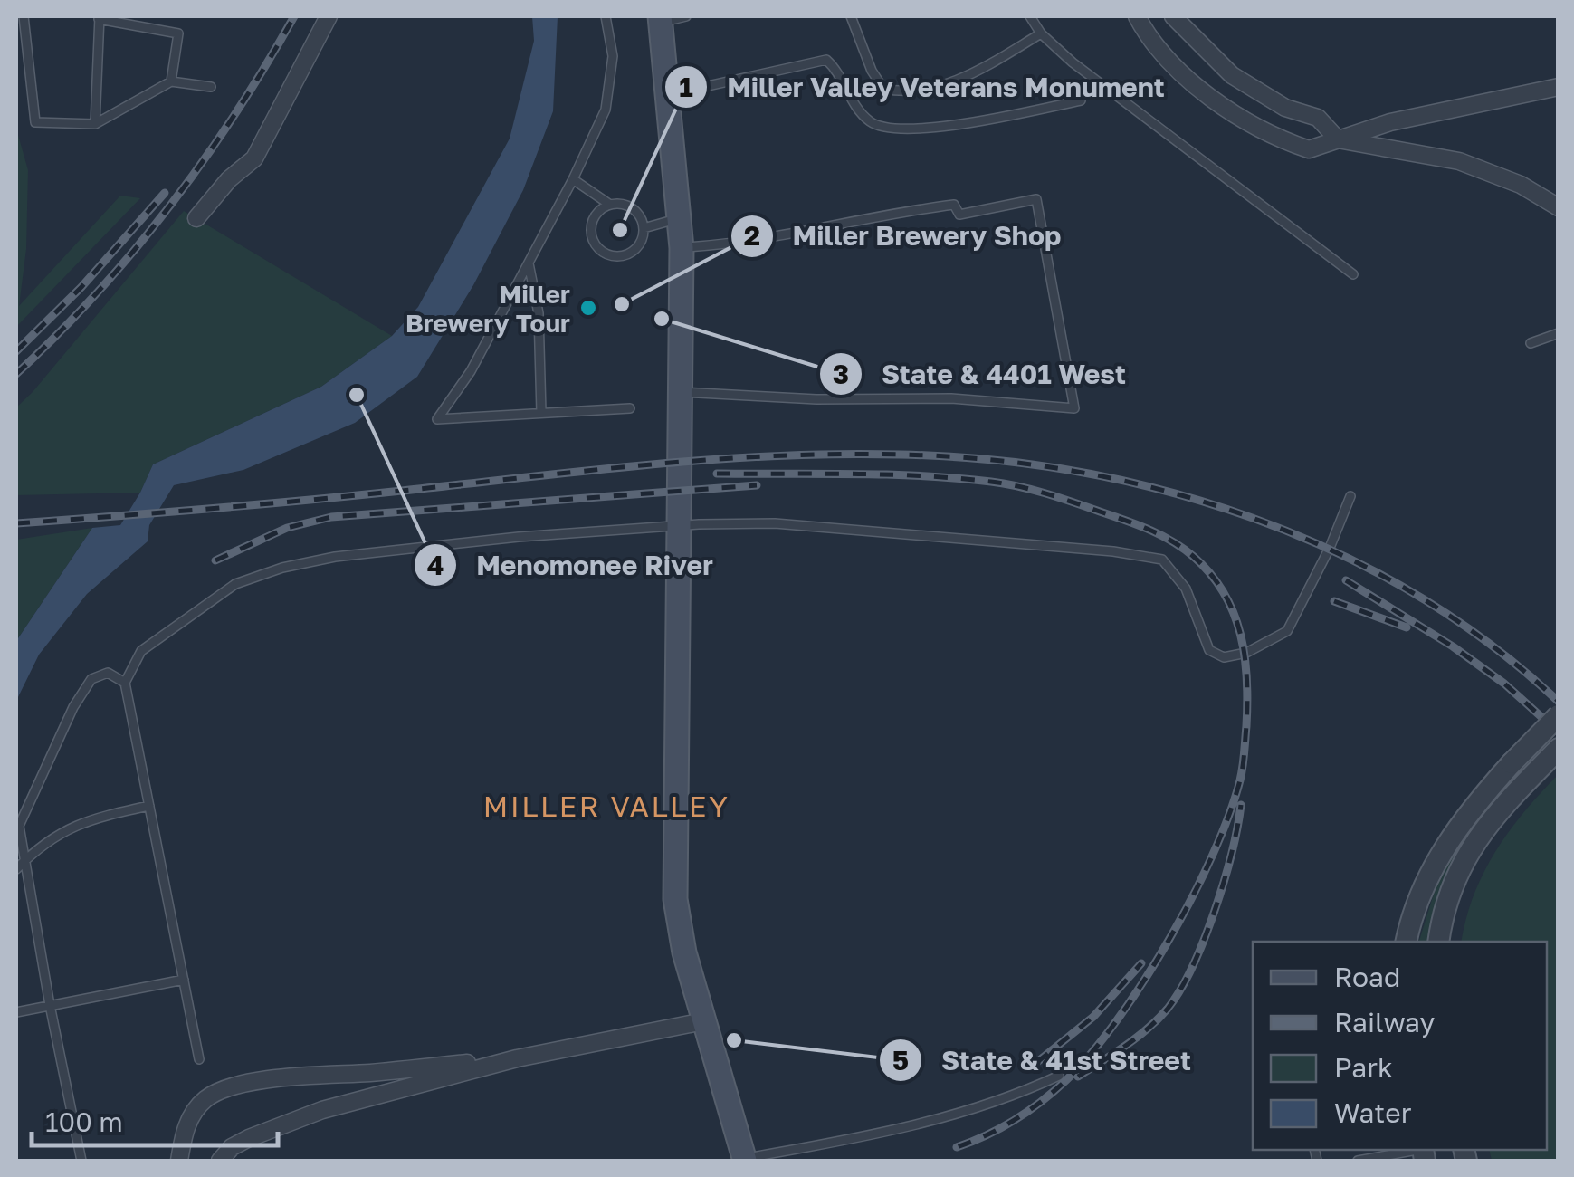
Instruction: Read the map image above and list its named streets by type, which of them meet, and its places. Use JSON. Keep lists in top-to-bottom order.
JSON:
{
  "districts": ["MILLER VALLEY"],
  "places": [
    "Miller Valley Veterans Monument",
    "Miller Brewery Shop",
    "Miller Brewery Tour",
    "State & 4401 West",
    "Menomonee River",
    "State & 41st Street"
  ],
  "legend": [
    "Road",
    "Railway",
    "Park",
    "Water"
  ],
  "scale_bar": "100 m"
}
